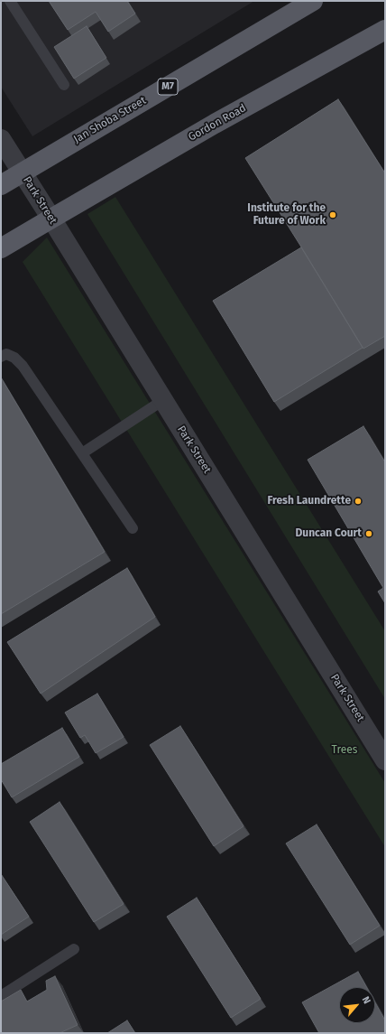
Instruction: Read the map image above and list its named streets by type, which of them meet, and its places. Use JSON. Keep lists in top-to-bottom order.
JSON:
{
  "streets": {
    "main road": ["M7", "Jan Shoba Street", "Gordon Road"],
    "street": ["Park Street"]
  },
  "crossings": [
    ["Jan Shoba Street", "Park Street"],
    ["Gordon Road", "Park Street"]
  ],
  "parks": ["Trees"],
  "places": ["Institute for the Future of Work", "Fresh Laundrette", "Duncan Court"],
  "north": "top right"
}
